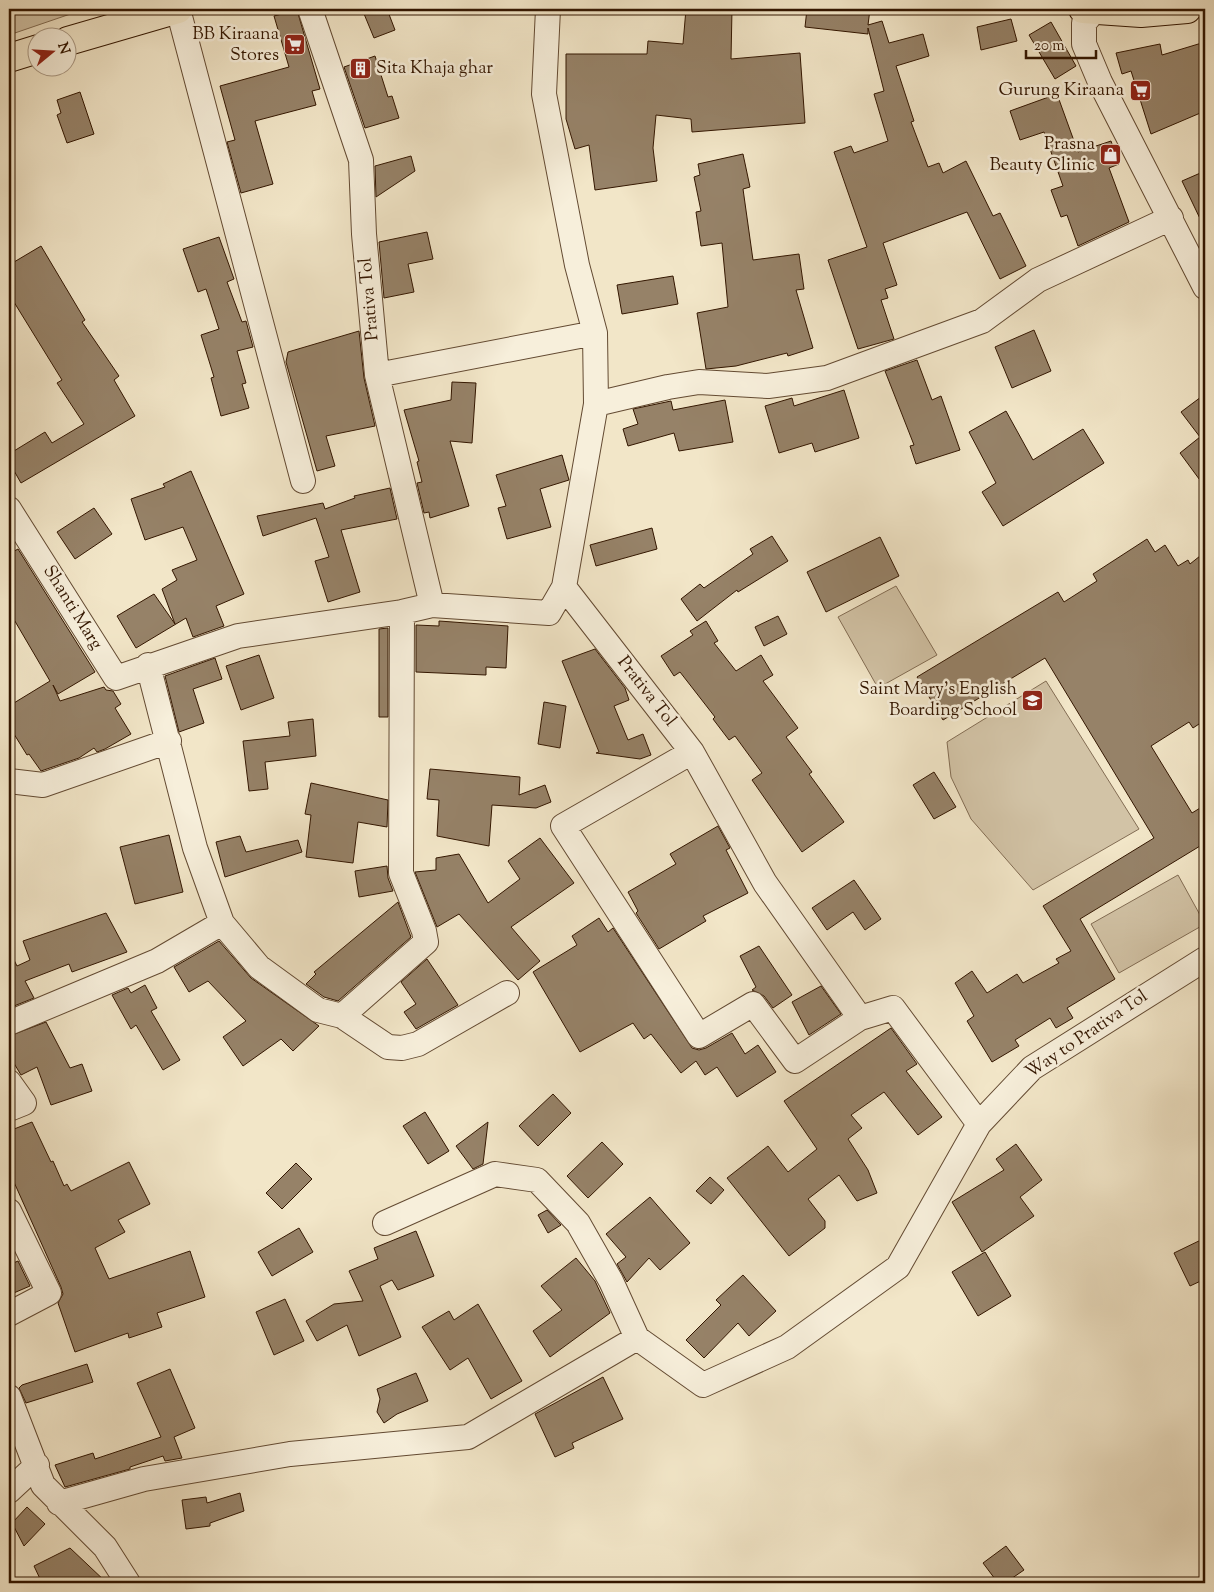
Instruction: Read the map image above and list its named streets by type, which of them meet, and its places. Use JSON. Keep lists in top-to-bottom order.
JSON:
{
  "streets": {
    "street": ["Prativa Tol", "Shanti Marg", "Way to Prativa Tol"]
  },
  "places": {
    "supermarket": ["BB Kiraana Stores", "Gurung Kiraana"],
    "building": ["Sita Khaja ghar"],
    "shop": ["Prasna Beauty Clinic"],
    "school or university": ["Saint Mary's English Boarding School"]
  },
  "scale_bar": "20 m",
  "north": "right"
}
